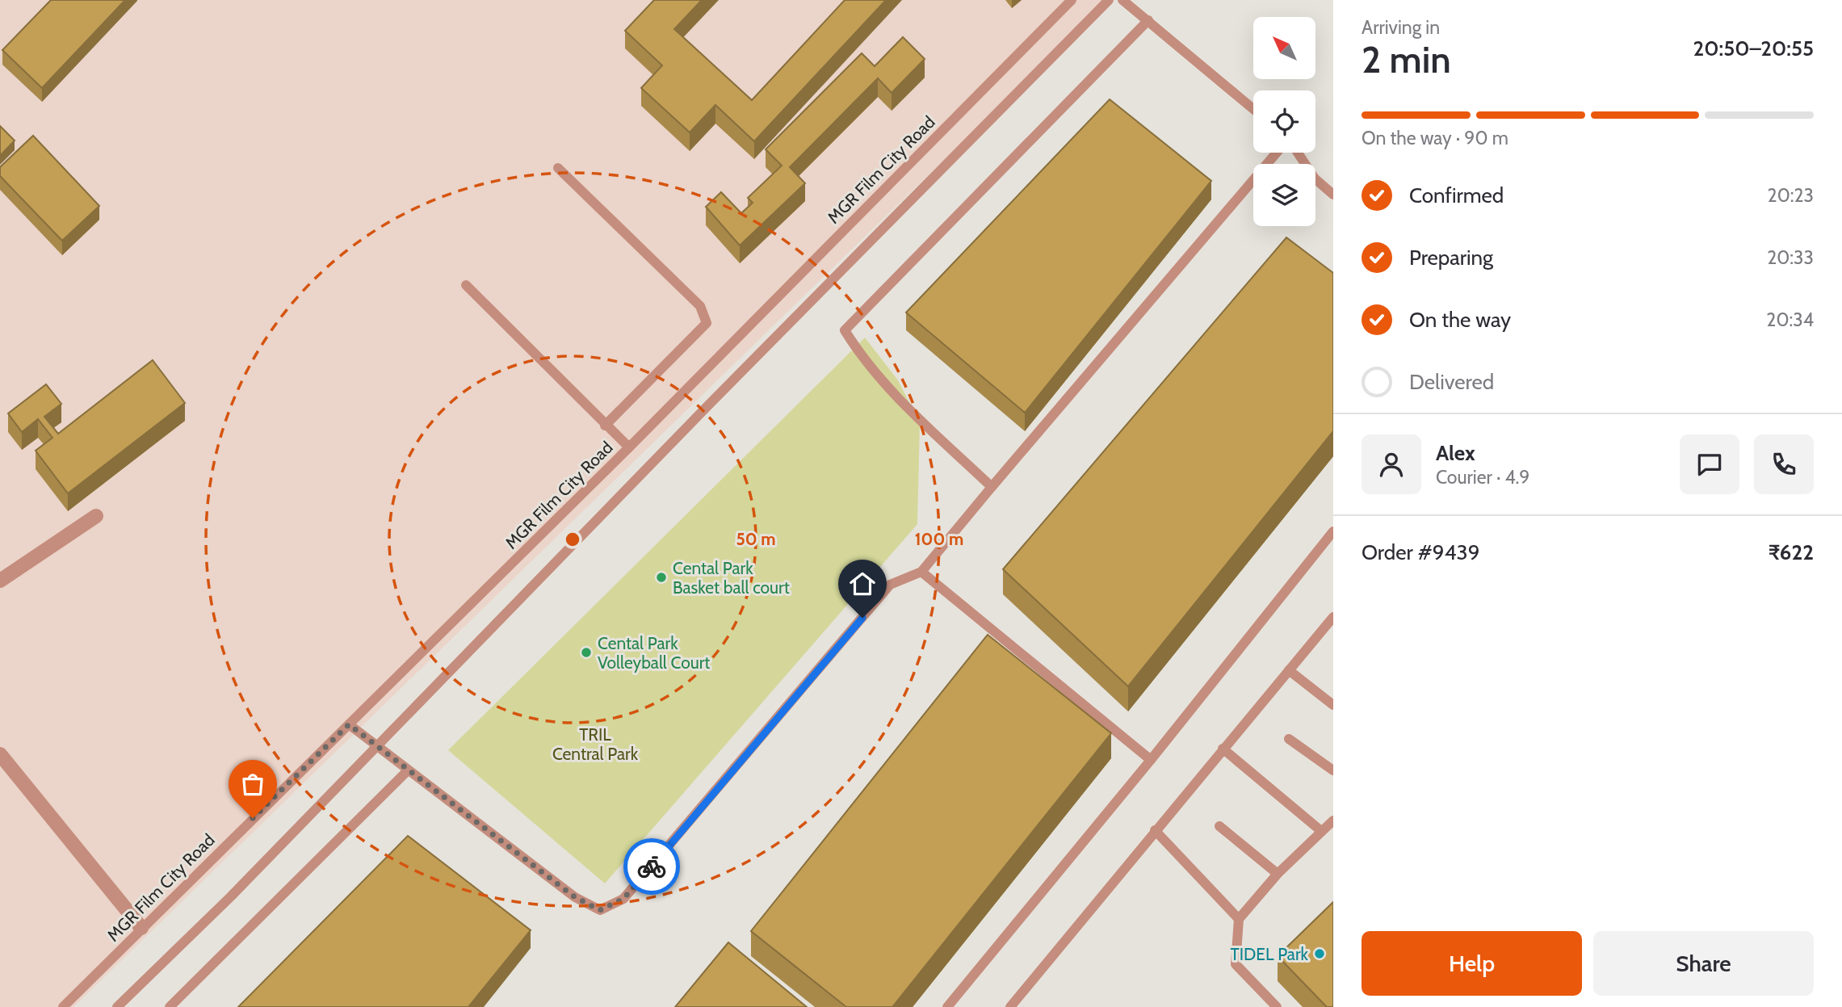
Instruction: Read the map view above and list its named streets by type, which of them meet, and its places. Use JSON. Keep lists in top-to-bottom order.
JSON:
{
  "streets": {
    "lane": ["MGR Film City Road"]
  },
  "parks": ["TRIL Central Park"],
  "places": ["Cental Park Basket ball court", "Cental Park Volleyball Court", "TIDEL Park"],
  "north": "top left",
  "page": {
    "heading": ["2 min", "Arriving in", "20:50–20:55"],
    "panel": [
      "Alex",
      "Courier · 4.9",
      "Order #9439",
      "₹622"
    ],
    "bar": "On the way · 90 m",
    "list": [
      ["Confirmed", "20:23"],
      ["Preparing", "20:33"],
      ["On the way", "20:34"],
      "Delivered"
    ],
    "buttons": ["Help", "Share"]
  },
  "rings": ["50 m", "100 m"]
}
